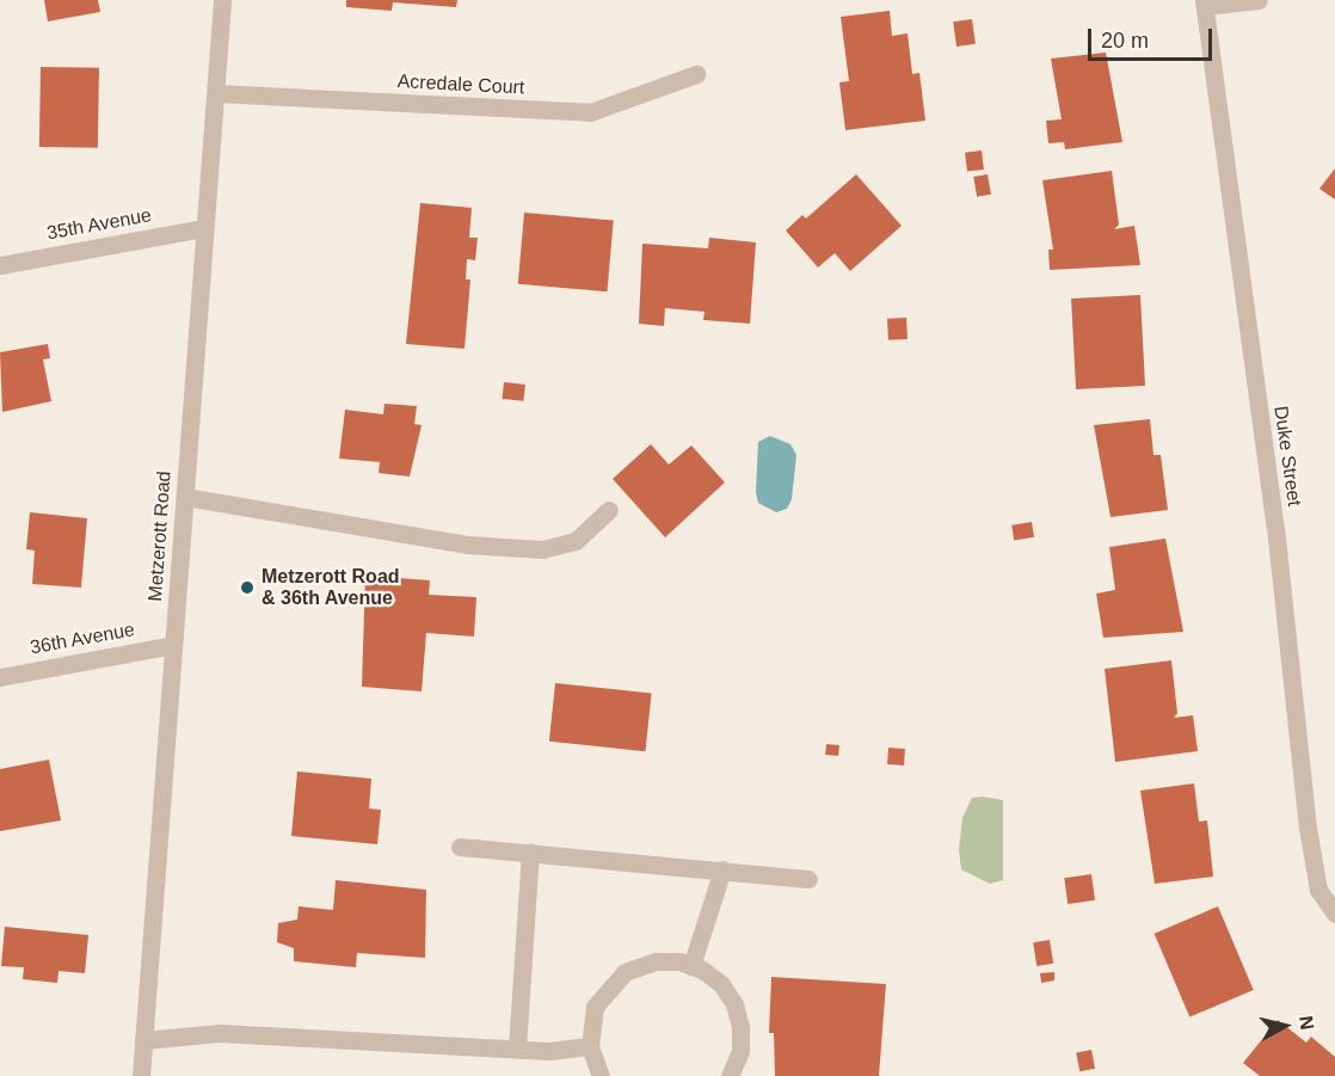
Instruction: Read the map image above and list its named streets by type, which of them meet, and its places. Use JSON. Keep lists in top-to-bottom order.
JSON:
{
  "streets": {
    "street": [
      "Acredale Court",
      "35th Avenue",
      "Duke Street",
      "Metzerott Road",
      "36th Avenue"
    ]
  },
  "crossings": [
    ["Acredale Court", "Metzerott Road"],
    ["35th Avenue", "Metzerott Road"],
    ["Metzerott Road", "36th Avenue"]
  ],
  "places": ["Metzerott Road & 36th Avenue"],
  "scale_bar": "20 m",
  "north": "right"
}
